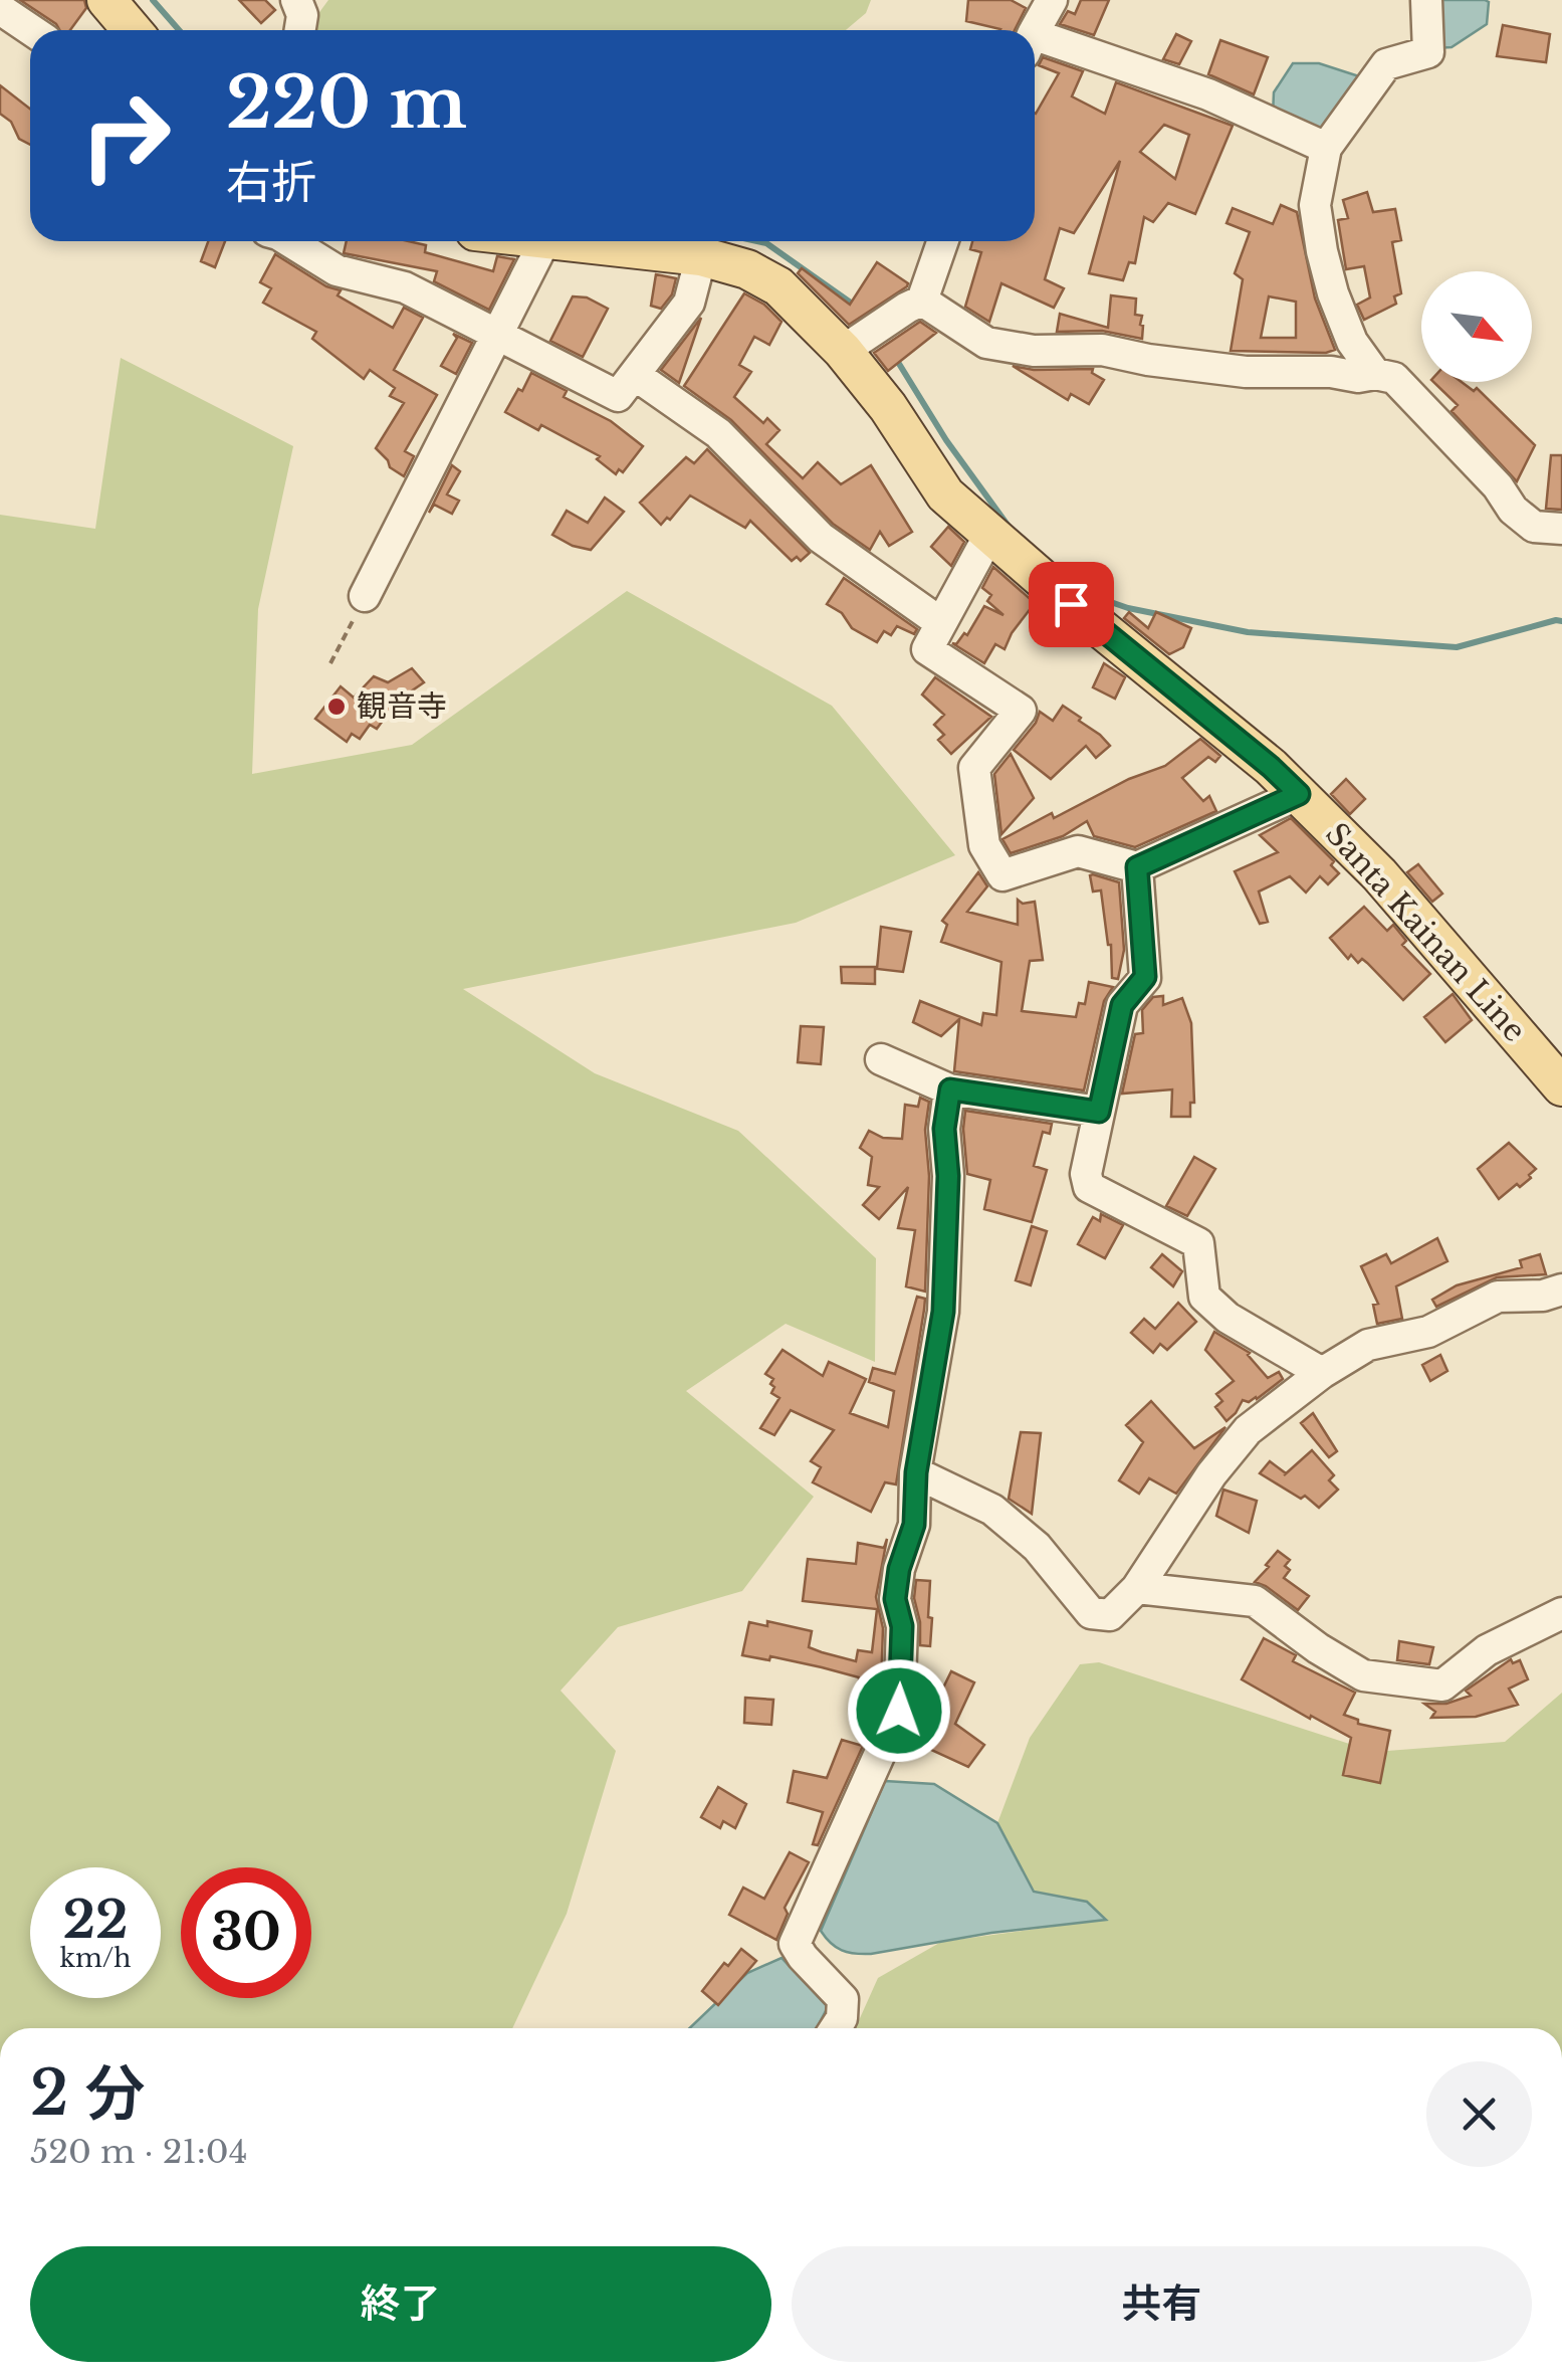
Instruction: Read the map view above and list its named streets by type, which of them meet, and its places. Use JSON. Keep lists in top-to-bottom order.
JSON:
{
  "streets": {
    "main road": ["Santa Kainan Line"]
  },
  "places": ["観音寺"],
  "north": "bottom right",
  "page": {
    "turn": ["220 m", "右折"],
    "speed": "22 km/h",
    "limit": "30",
    "heading": ["2 分", "520 m · 21:04"],
    "buttons": ["終了", "共有"]
  }
}
